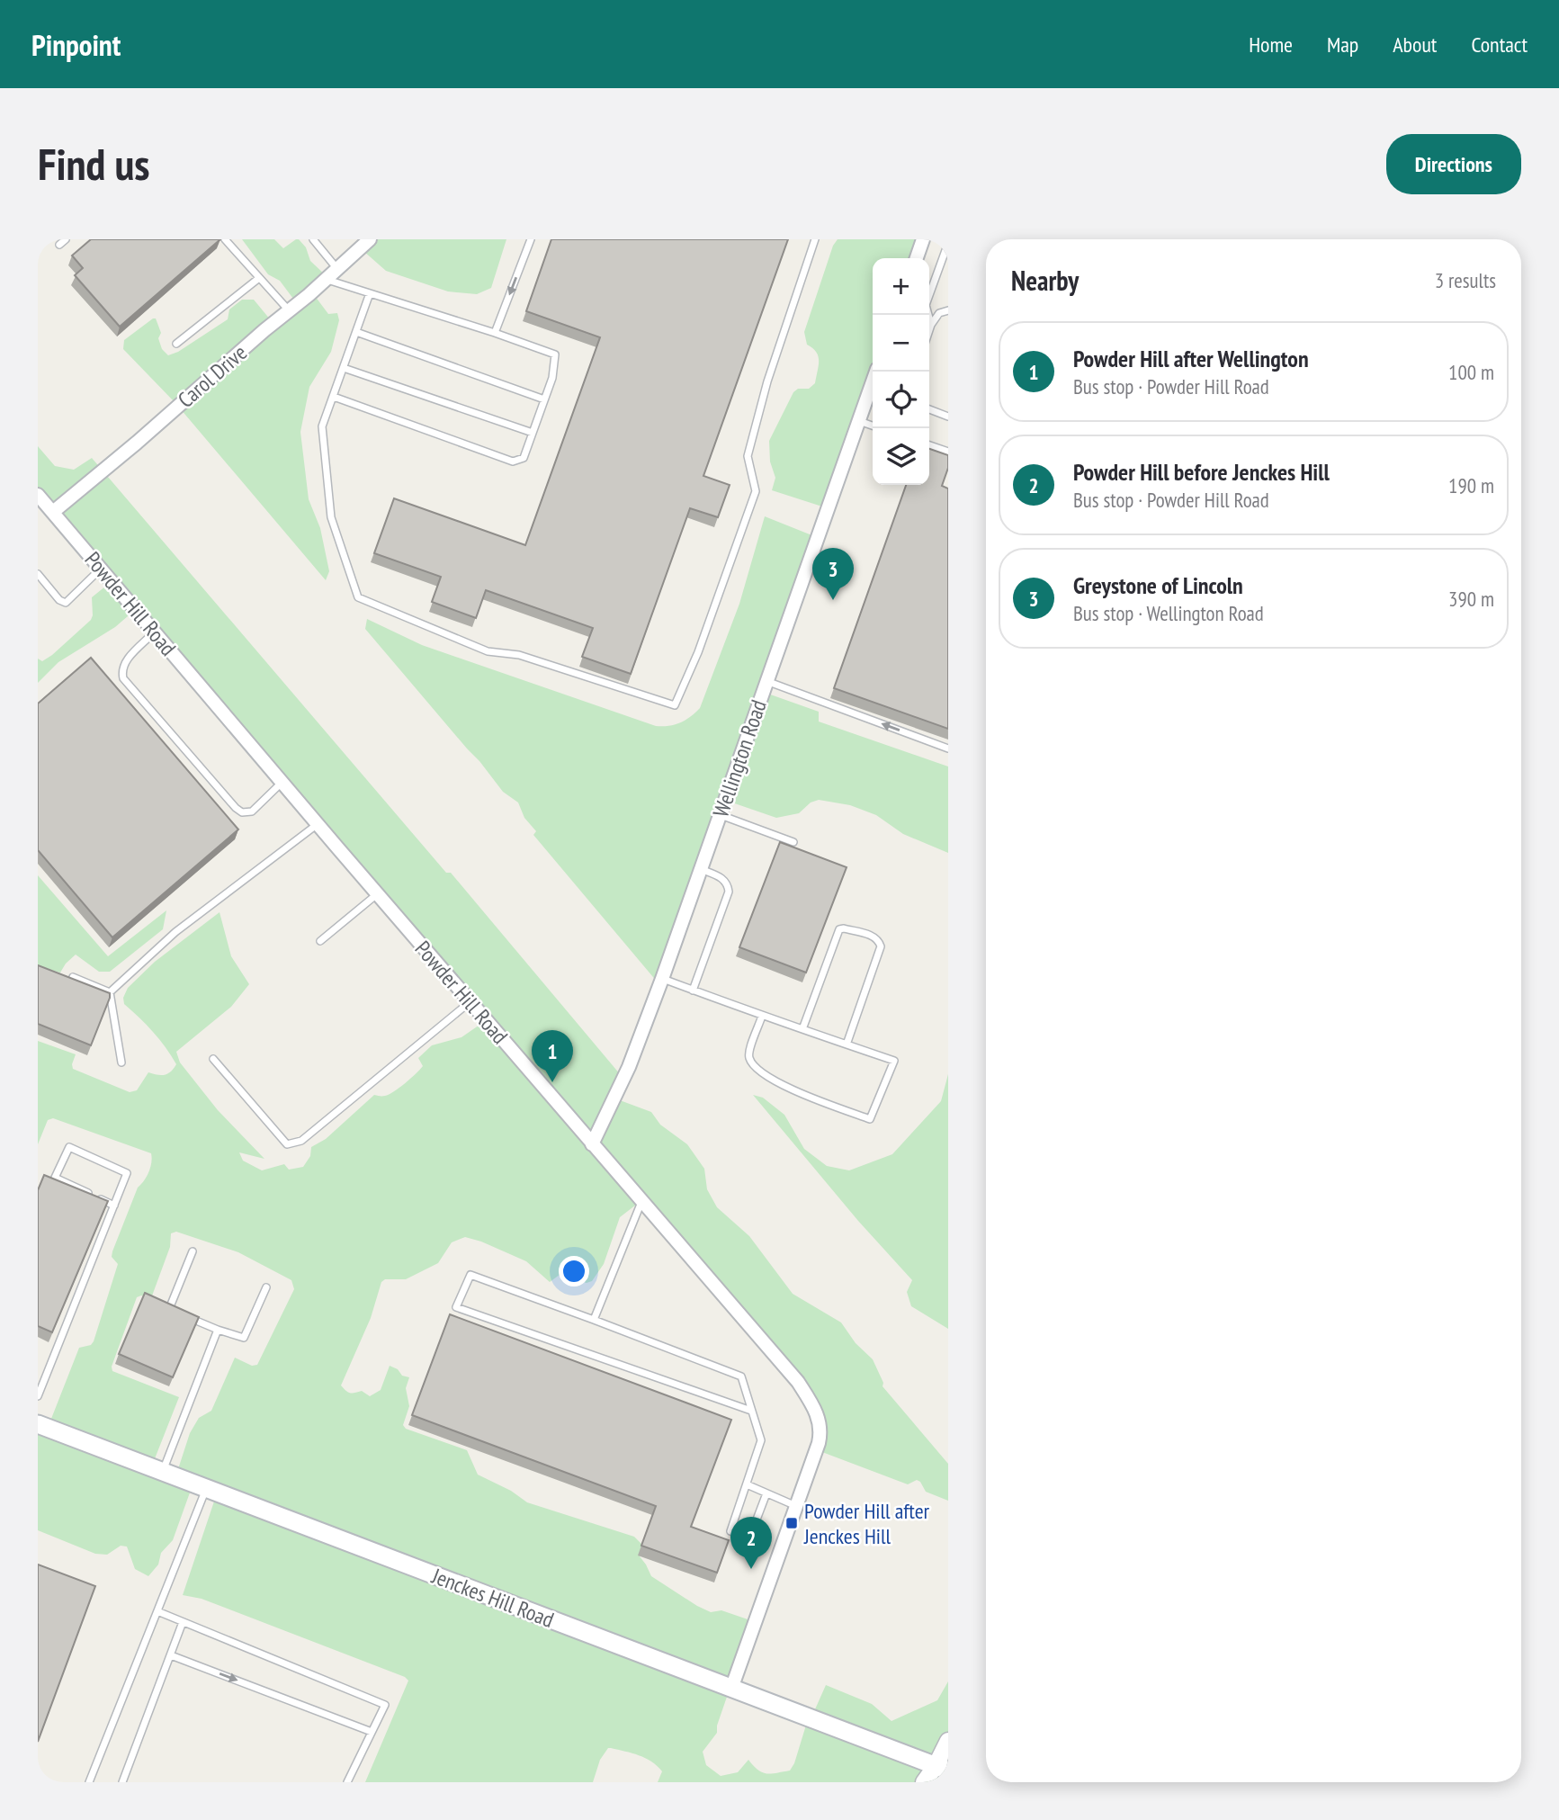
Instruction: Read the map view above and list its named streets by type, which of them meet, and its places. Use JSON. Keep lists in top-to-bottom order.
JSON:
{
  "streets": {
    "main road": ["Jenckes Hill Road"],
    "street": ["Carol Drive", "Powder Hill Road", "Wellington Road"]
  },
  "crossings": [
    ["Carol Drive", "Powder Hill Road"],
    ["Powder Hill Road", "Wellington Road"],
    ["Powder Hill Road", "Jenckes Hill Road"]
  ],
  "places": {
    "transit": ["Powder Hill after Jenckes Hill"]
  },
  "page": {
    "header": "Pinpoint",
    "nav": [
      "Home",
      "Map",
      "About",
      "Contact"
    ],
    "buttons": "Directions",
    "title": "Find us",
    "heading": ["Nearby", "3 results"],
    "map_buttons": ["+", "−"],
    "list": [
      {
        "mark": "1",
        "name": "Powder Hill after Wellington",
        "note": "Bus stop · Powder Hill Road",
        "value": "100 m"
      },
      {
        "mark": "2",
        "name": "Powder Hill before Jenckes Hill",
        "note": "Bus stop · Powder Hill Road",
        "value": "190 m"
      },
      {
        "mark": "3",
        "name": "Greystone of Lincoln",
        "note": "Bus stop · Wellington Road",
        "value": "390 m"
      }
    ],
    "pins": ["3", "1", "2"]
  }
}
